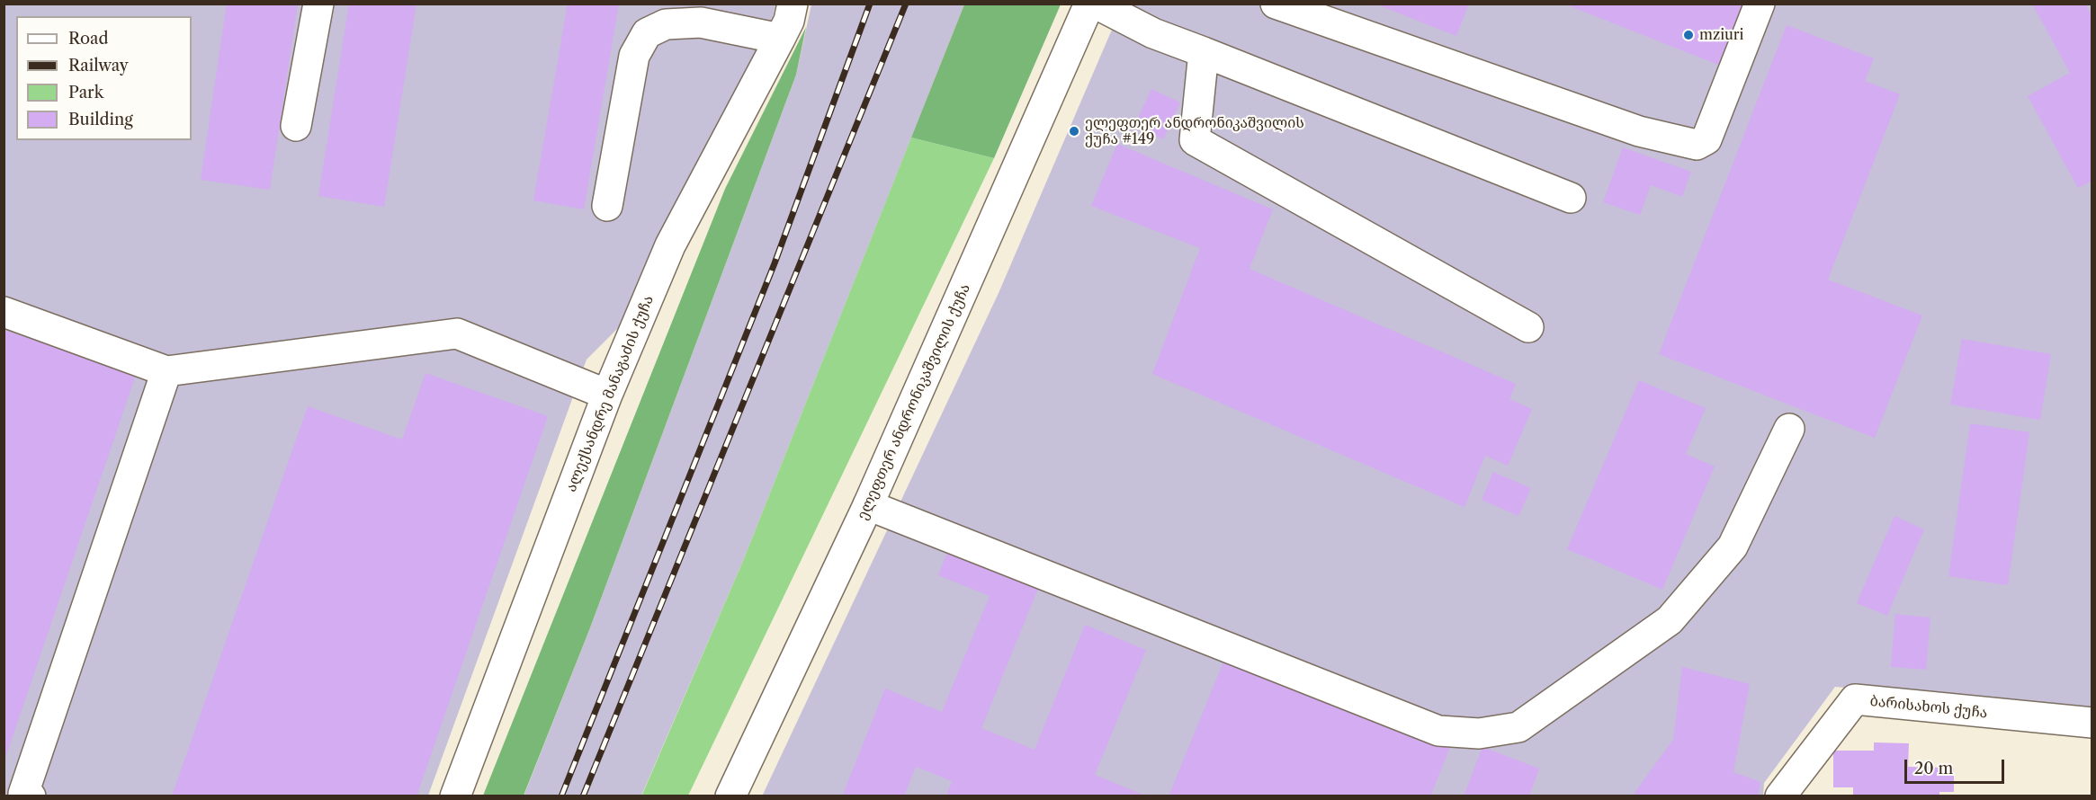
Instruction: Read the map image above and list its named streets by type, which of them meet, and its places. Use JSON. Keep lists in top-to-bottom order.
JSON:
{
  "streets": {
    "street": ["ალექსანდრე მანაგაძის ქუჩა", "ელეფთერ ანდრონიკაშვილის ქუჩა", "ბარისახოს ქუჩა"]
  },
  "places": ["mziuri", "ელეფთერ ანდრონიკაშვილის ქუჩა #149"],
  "legend": [
    "Road",
    "Railway",
    "Park",
    "Building"
  ],
  "scale_bar": "20 m"
}
